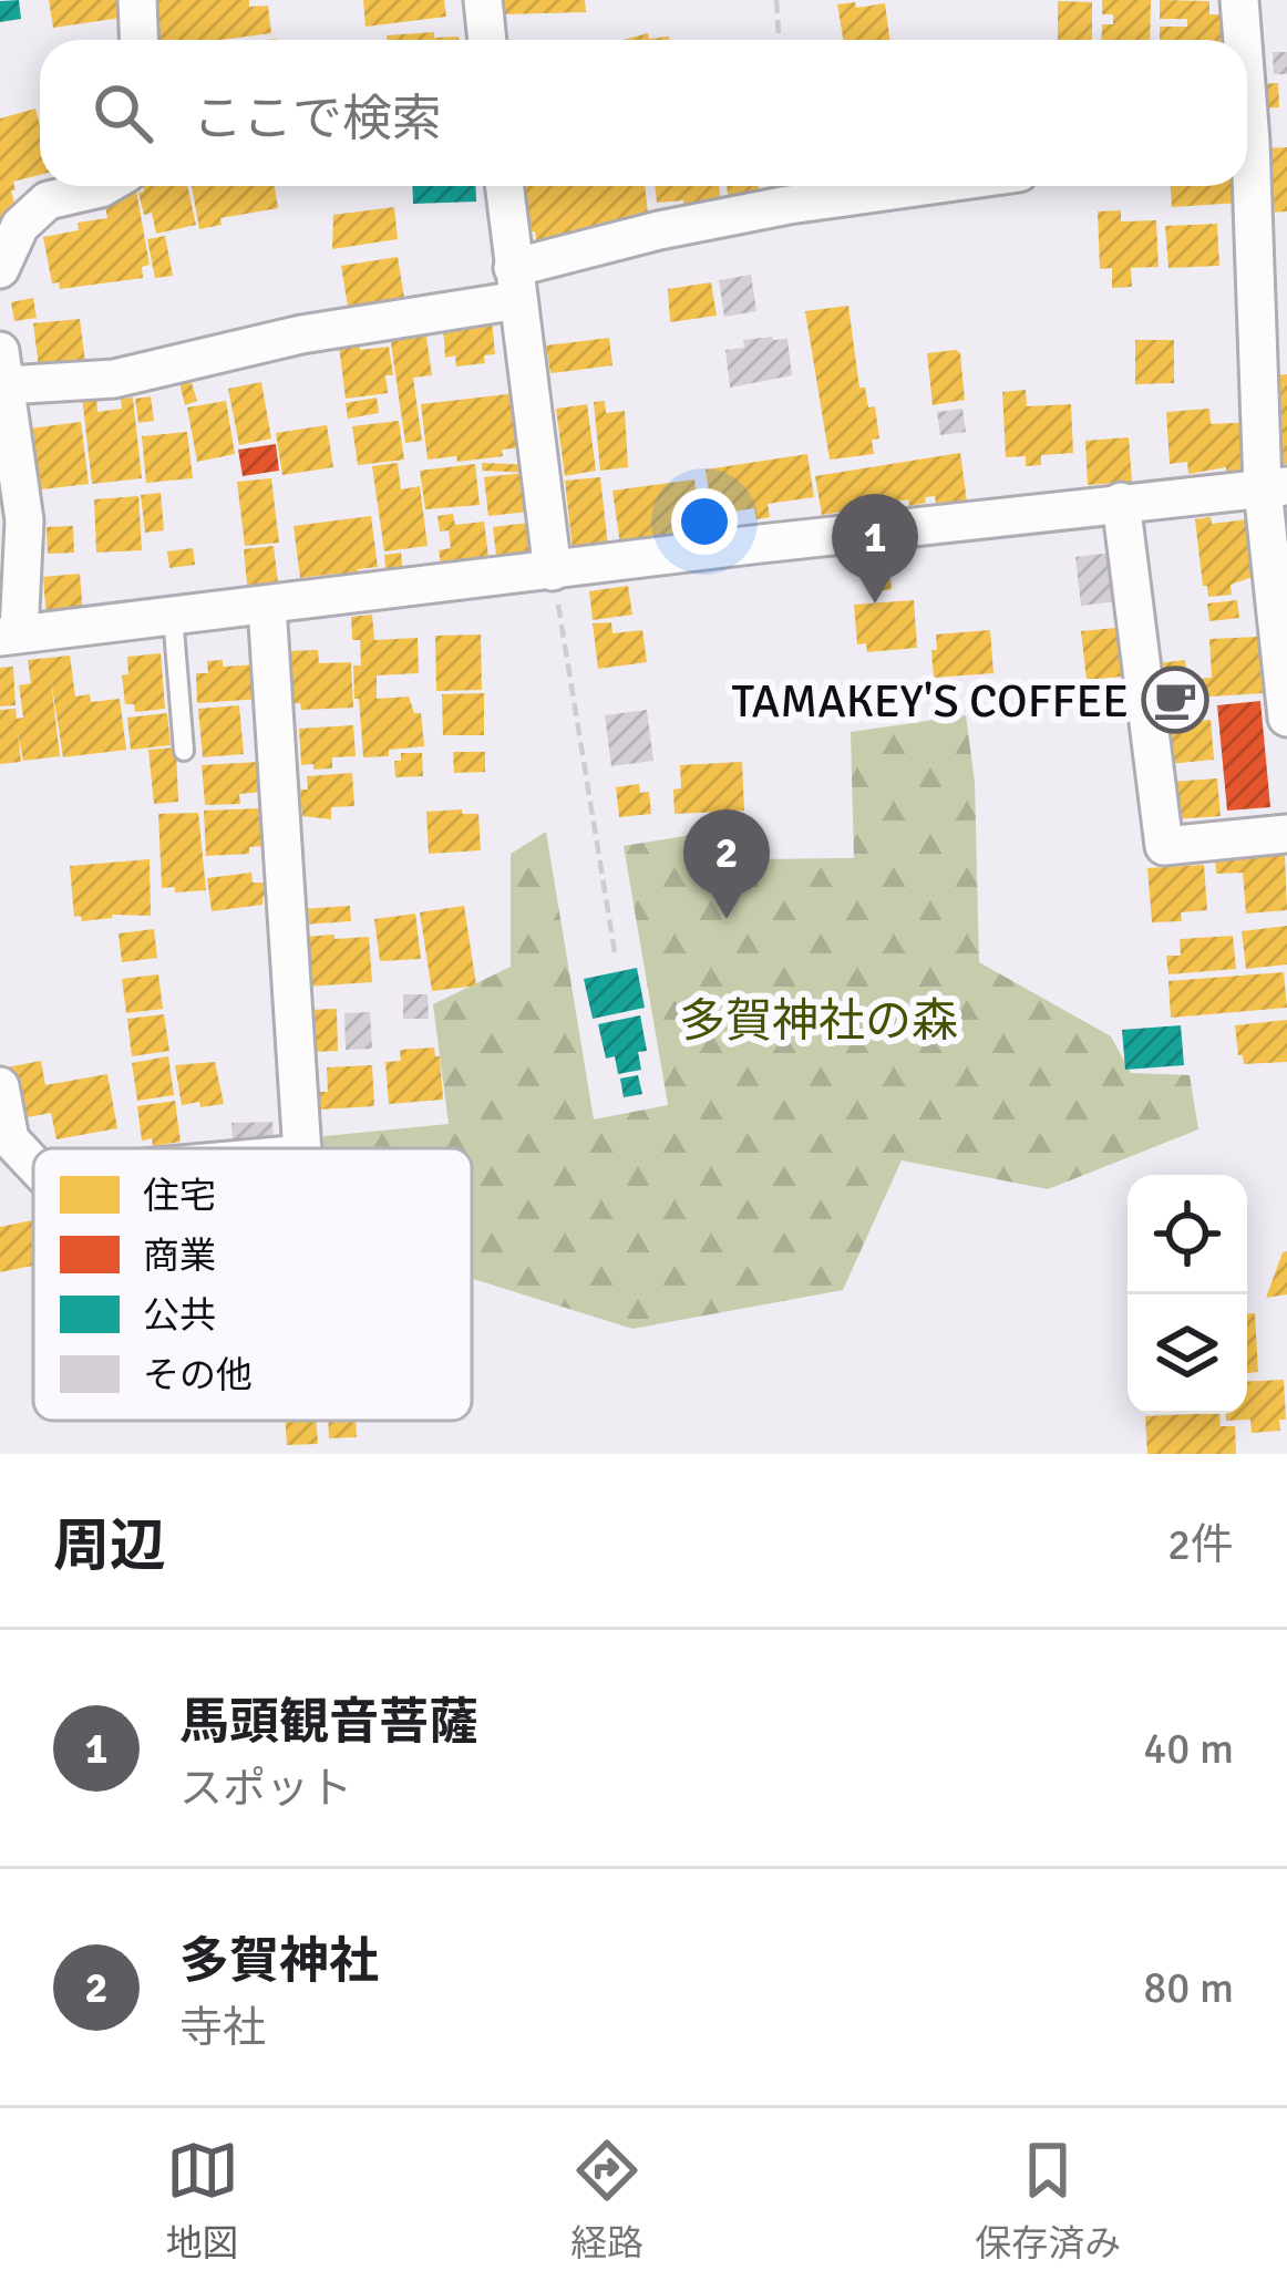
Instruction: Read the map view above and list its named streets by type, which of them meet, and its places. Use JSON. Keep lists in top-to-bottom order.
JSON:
{
  "parks": ["多賀神社の森"],
  "places": {
    "cafe": ["TAMAKEY'S COFFEE"]
  },
  "legend": [
    "住宅",
    "商業",
    "公共",
    "その他"
  ],
  "page": {
    "search": "ここで検索",
    "pins": ["1", "2"],
    "heading": ["周辺", "2件"],
    "list": [
      {
        "mark": "1",
        "name": "馬頭観音菩薩",
        "note": "スポット",
        "value": "40 m"
      },
      {
        "mark": "2",
        "name": "多賀神社",
        "note": "寺社",
        "value": "80 m"
      }
    ],
    "nav": ["地図", "経路", "保存済み"]
  }
}
